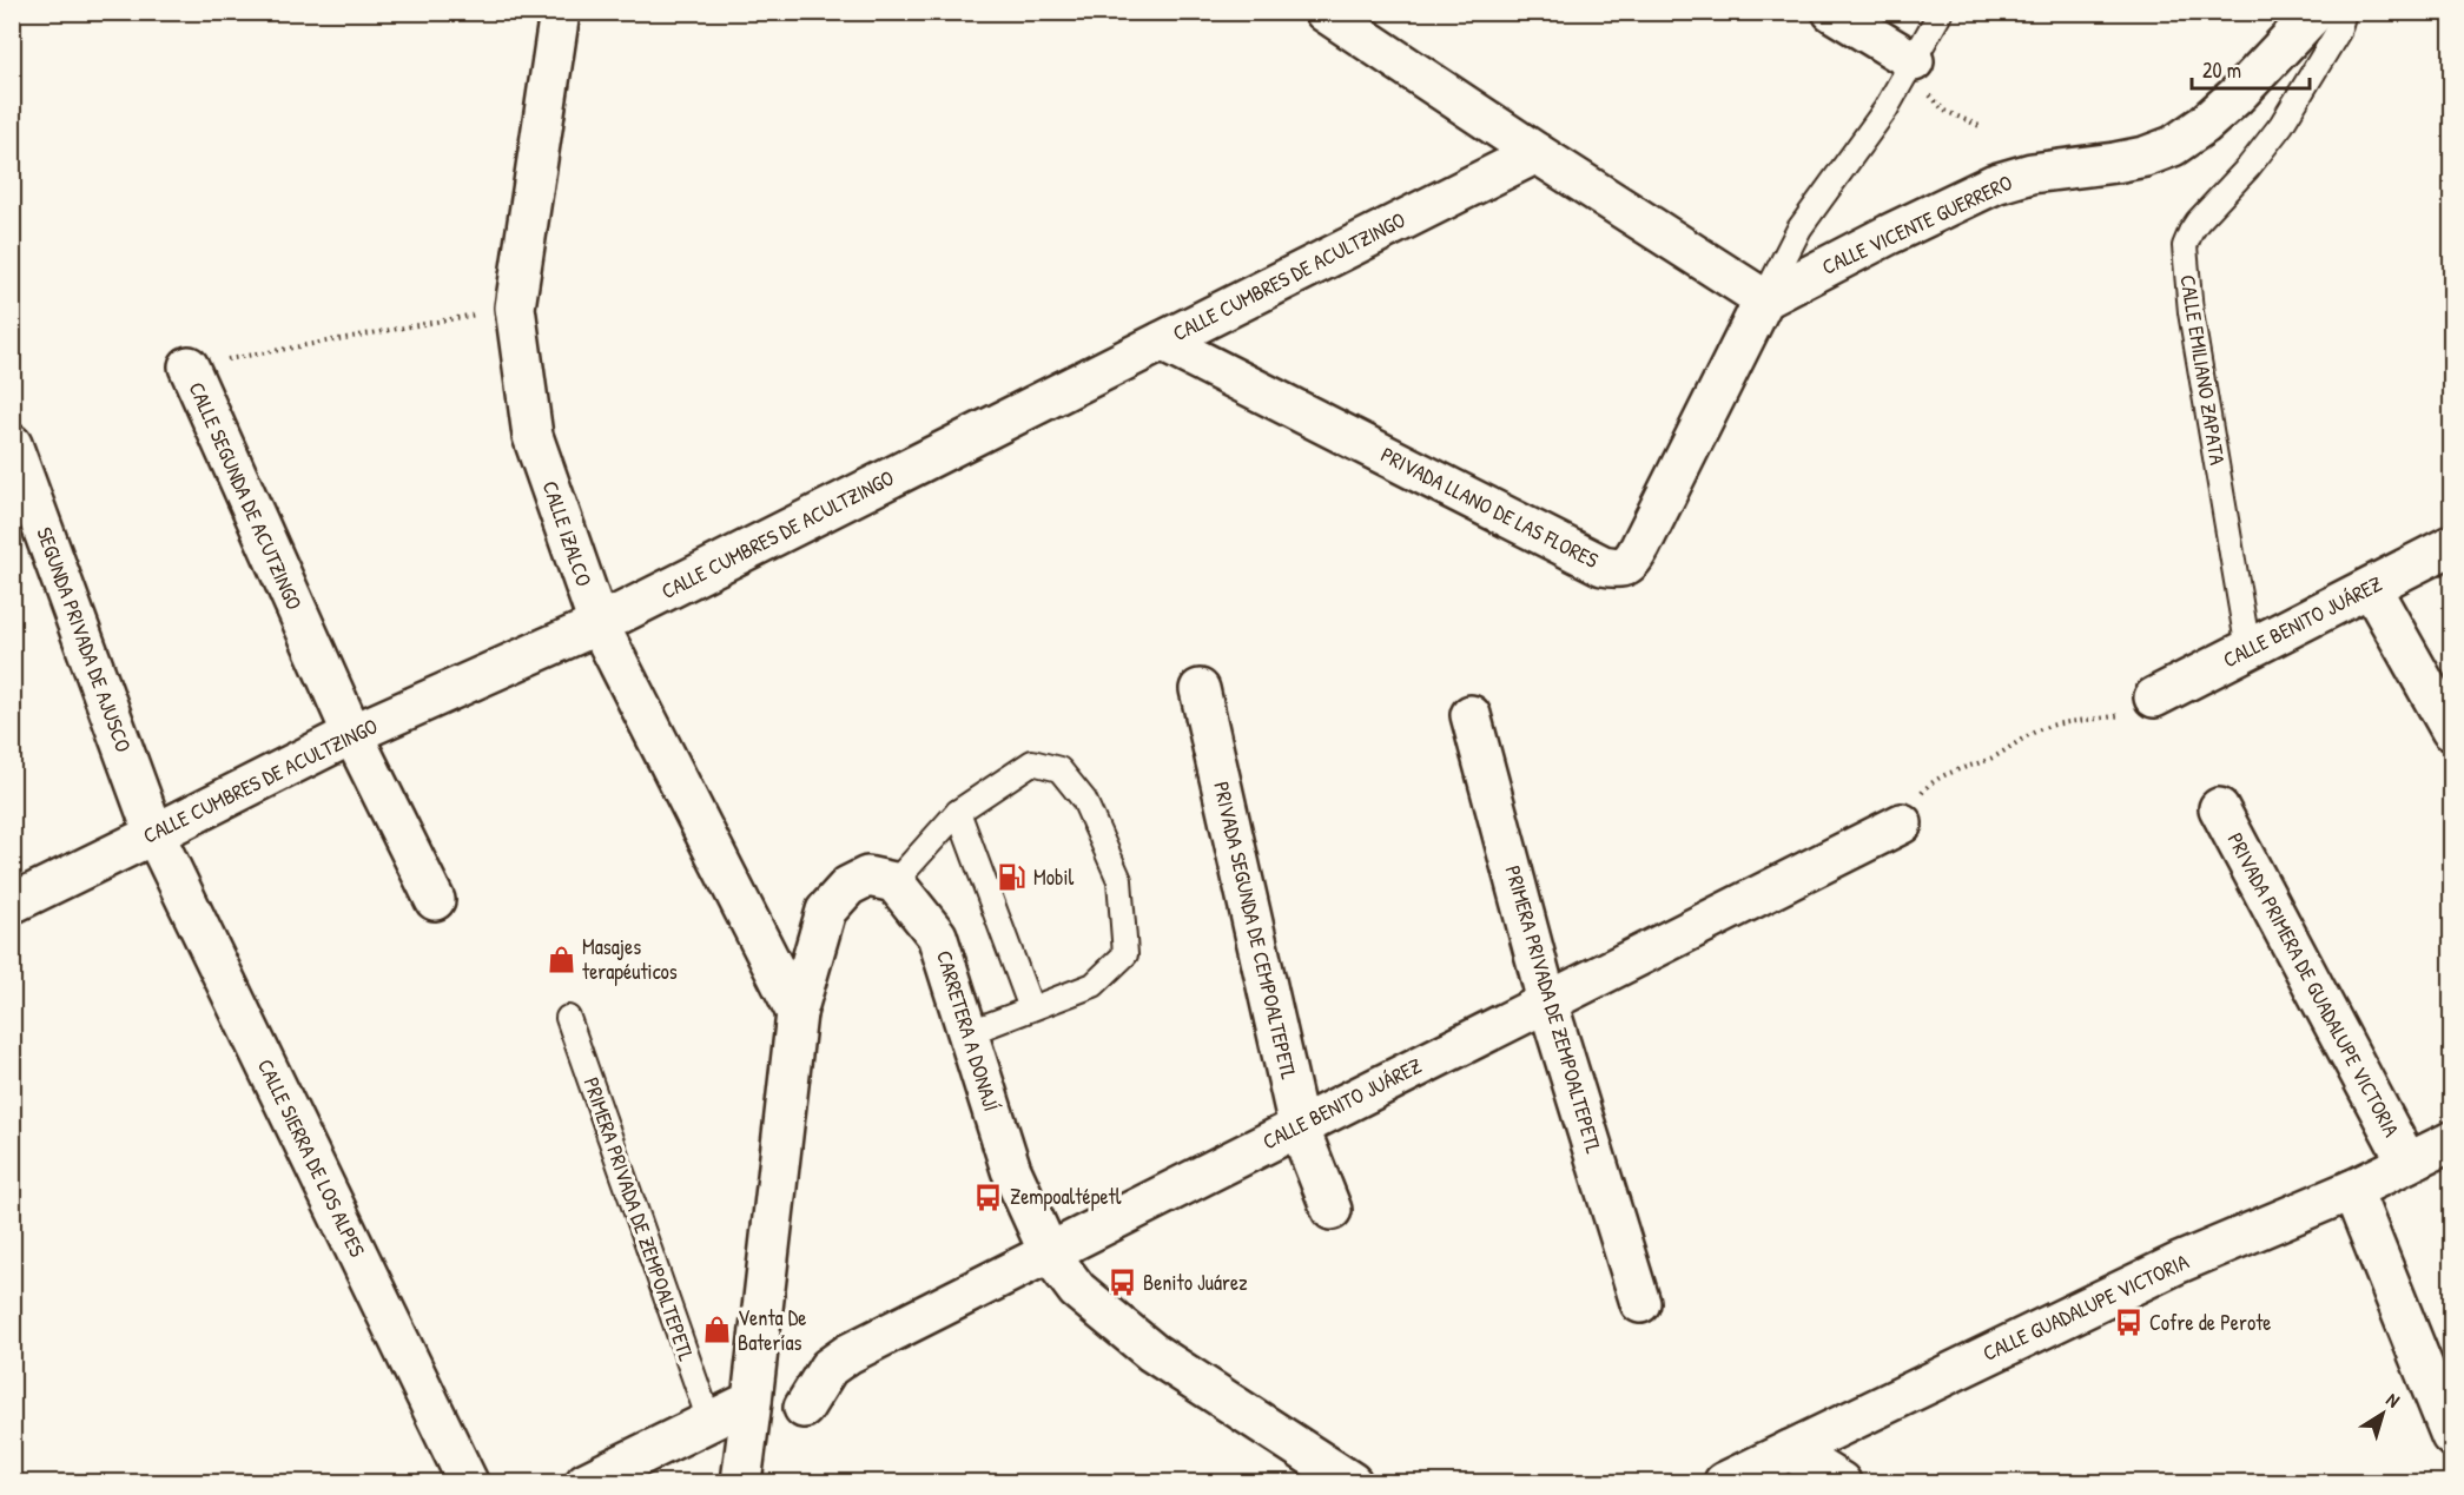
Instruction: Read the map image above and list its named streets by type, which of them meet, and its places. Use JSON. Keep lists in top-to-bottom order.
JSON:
{
  "streets": {
    "street": [
      "CALLE VICENTE GUERRERO",
      "CALLE CUMBRES DE ACULTZINGO",
      "CALLE SEGUNDA DE ACUTZINGO",
      "PRIVADA LLANO DE LAS FLORES",
      "CALLE IZALCO",
      "CALLE BENITO JUÁREZ",
      "SEGUNDA PRIVADA DE AJUSCO",
      "PRIVADA SEGUNDA DE CEMPOALTEPETL",
      "PRIVADA PRIMERA DE GUADALUPE VICTORIA",
      "PRIMERA PRIVADA DE ZEMPOALTEPETL",
      "CARRETERA A DONAJÍ",
      "CALLE SIERRA DE LOS ALPES",
      "CALLE GUADALUPE VICTORIA"
    ],
    "lane": ["CALLE EMILIANO ZAPATA"]
  },
  "crossings": [
    ["CALLE VICENTE GUERRERO", "PRIVADA LLANO DE LAS FLORES"],
    ["CALLE CUMBRES DE ACULTZINGO", "CALLE SEGUNDA DE ACUTZINGO"],
    ["CALLE CUMBRES DE ACULTZINGO", "PRIVADA LLANO DE LAS FLORES"],
    ["CALLE CUMBRES DE ACULTZINGO", "CALLE IZALCO"],
    ["CALLE CUMBRES DE ACULTZINGO", "SEGUNDA PRIVADA DE AJUSCO"],
    ["CALLE CUMBRES DE ACULTZINGO", "CALLE SIERRA DE LOS ALPES"],
    ["CALLE EMILIANO ZAPATA", "CALLE BENITO JUÁREZ"],
    ["CALLE SEGUNDA DE ACUTZINGO", "CALLE IZALCO"],
    ["CALLE BENITO JUÁREZ", "PRIVADA SEGUNDA DE CEMPOALTEPETL"],
    ["CALLE BENITO JUÁREZ", "PRIMERA PRIVADA DE ZEMPOALTEPETL"],
    ["CALLE BENITO JUÁREZ", "CARRETERA A DONAJÍ"],
    ["SEGUNDA PRIVADA DE AJUSCO", "CALLE SIERRA DE LOS ALPES"],
    ["PRIVADA PRIMERA DE GUADALUPE VICTORIA", "CALLE GUADALUPE VICTORIA"]
  ],
  "places": {
    "fuel station": ["Mobil"],
    "shop": ["Masajes terapéuticos", "Venta De Baterías"],
    "bus stop": ["Zempoaltépetl", "Benito Juárez", "Cofre de Perote"]
  },
  "scale_bar": "20 m",
  "north": "top right"
}
